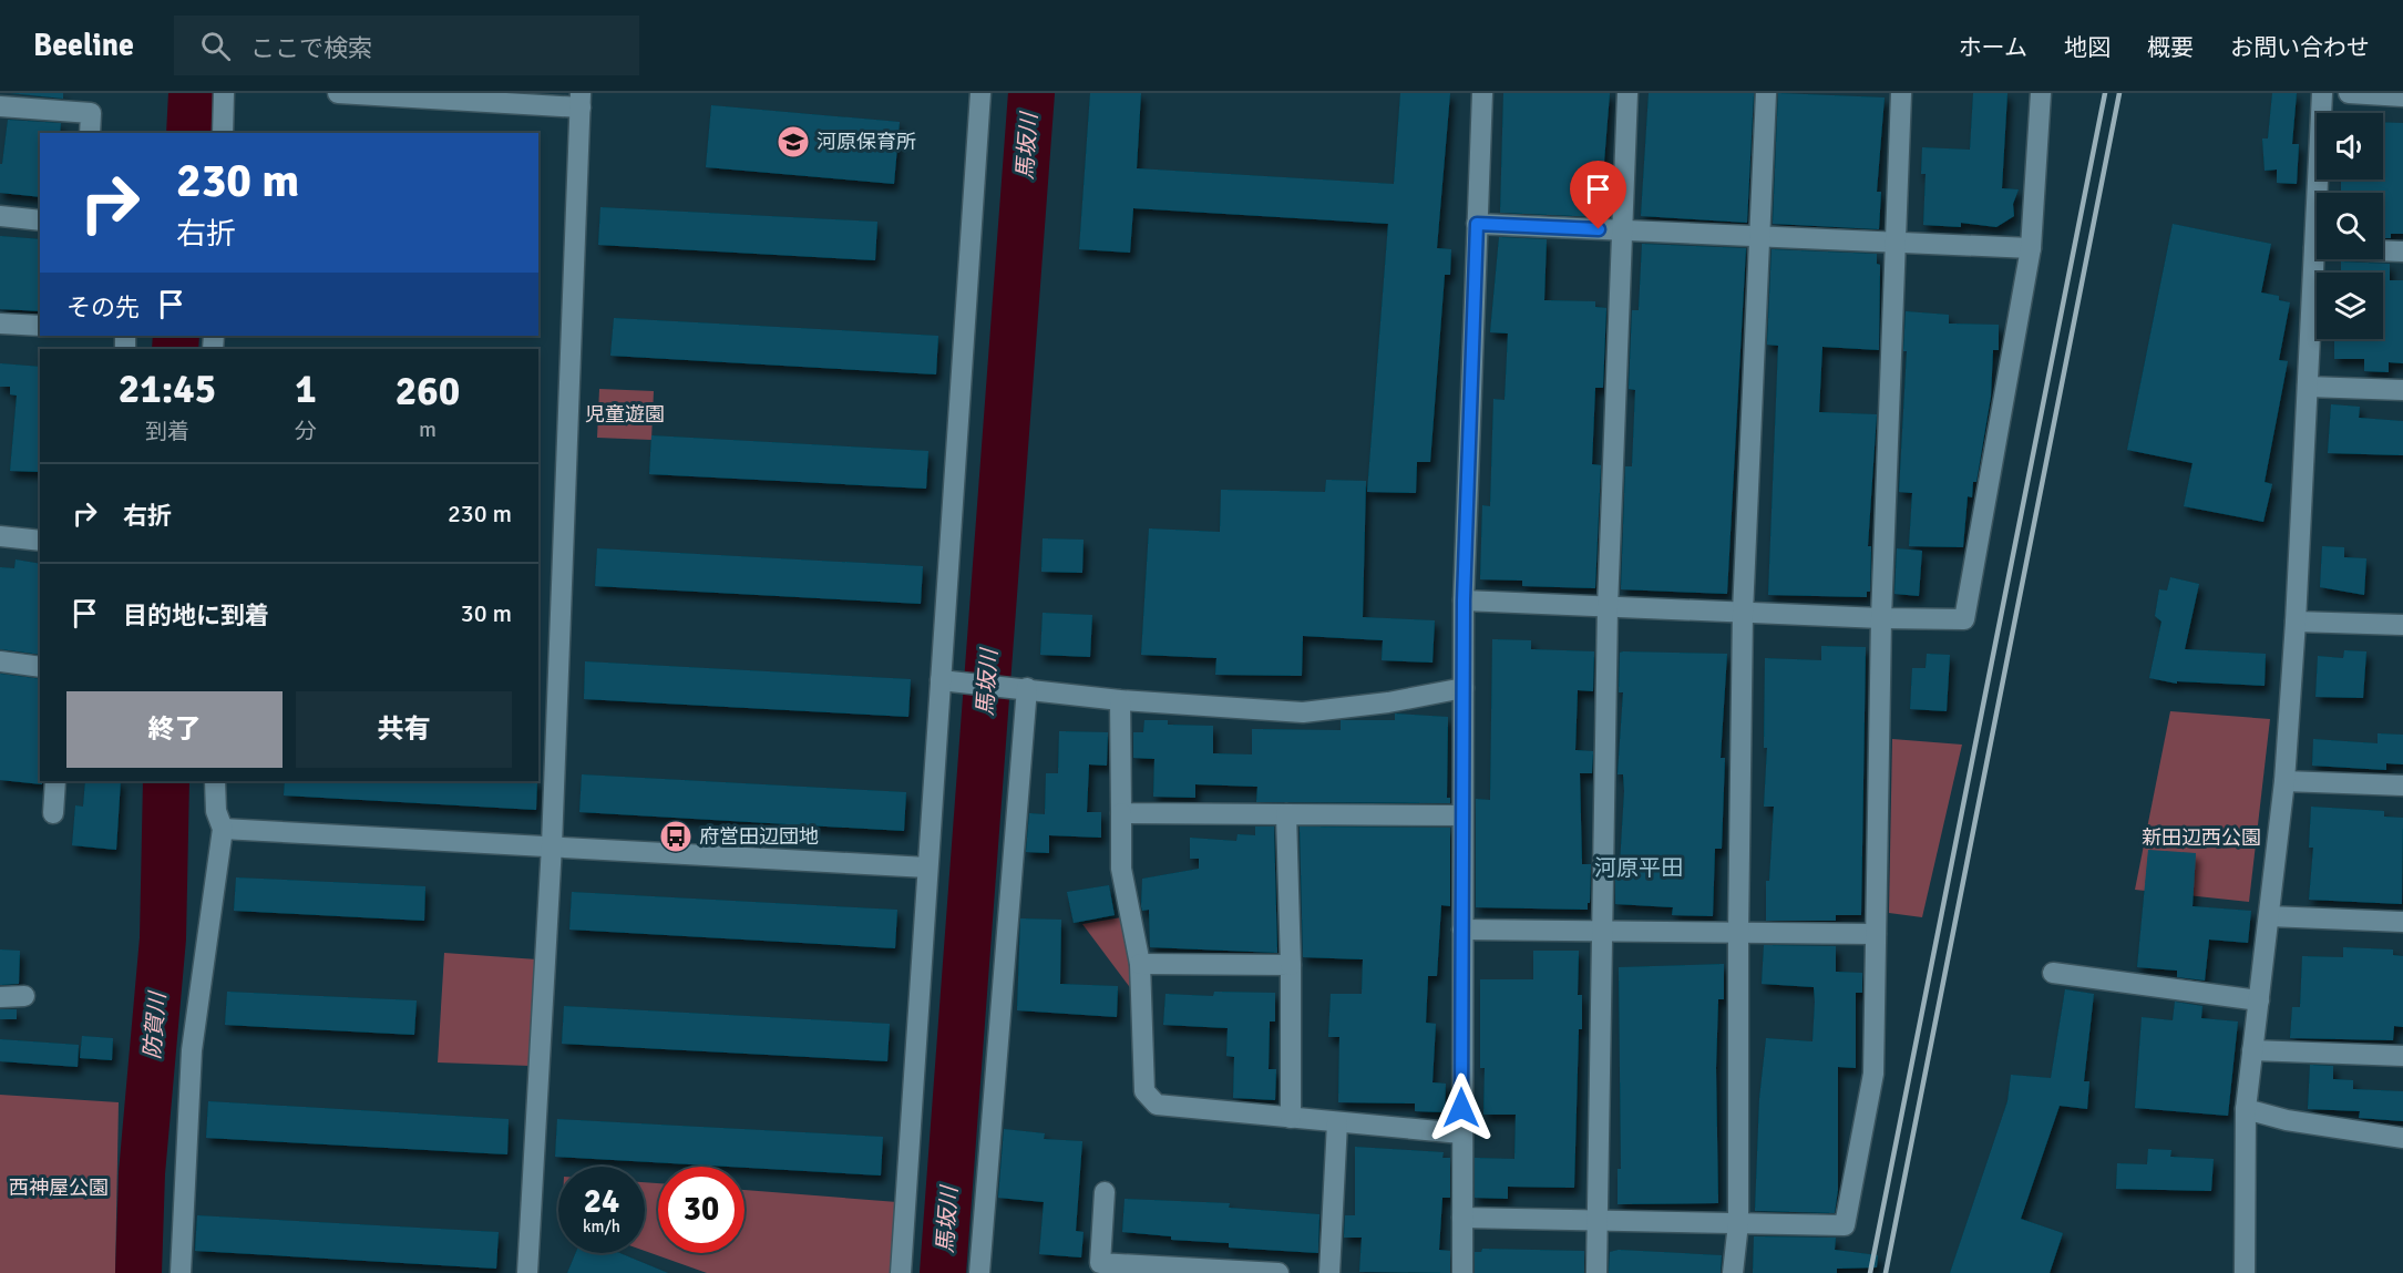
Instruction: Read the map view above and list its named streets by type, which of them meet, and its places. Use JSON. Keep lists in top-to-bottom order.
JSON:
{
  "districts": ["河原平田"],
  "water": ["馬坂川", "防賀川"],
  "parks": ["児童遊園", "新田辺西公園", "西神屋公園"],
  "places": {
    "school or university": ["河原保育所"],
    "bus stop": ["府営田辺団地"]
  },
  "page": {
    "header": "Beeline",
    "search": "ここで検索",
    "nav": [
      "ホーム",
      "地図",
      "概要",
      "お問い合わせ"
    ],
    "turn": ["230 m", "右折"],
    "then": "その先",
    "eta": [
      "21:45",
      "到着",
      "1",
      "分",
      "260",
      "m"
    ],
    "list": [
      {
        "name": "右折",
        "value": "230 m"
      },
      {
        "name": "目的地に到着",
        "value": "30 m"
      }
    ],
    "buttons": ["終了", "共有"],
    "speed": "24 km/h",
    "limit": "30"
  }
}
